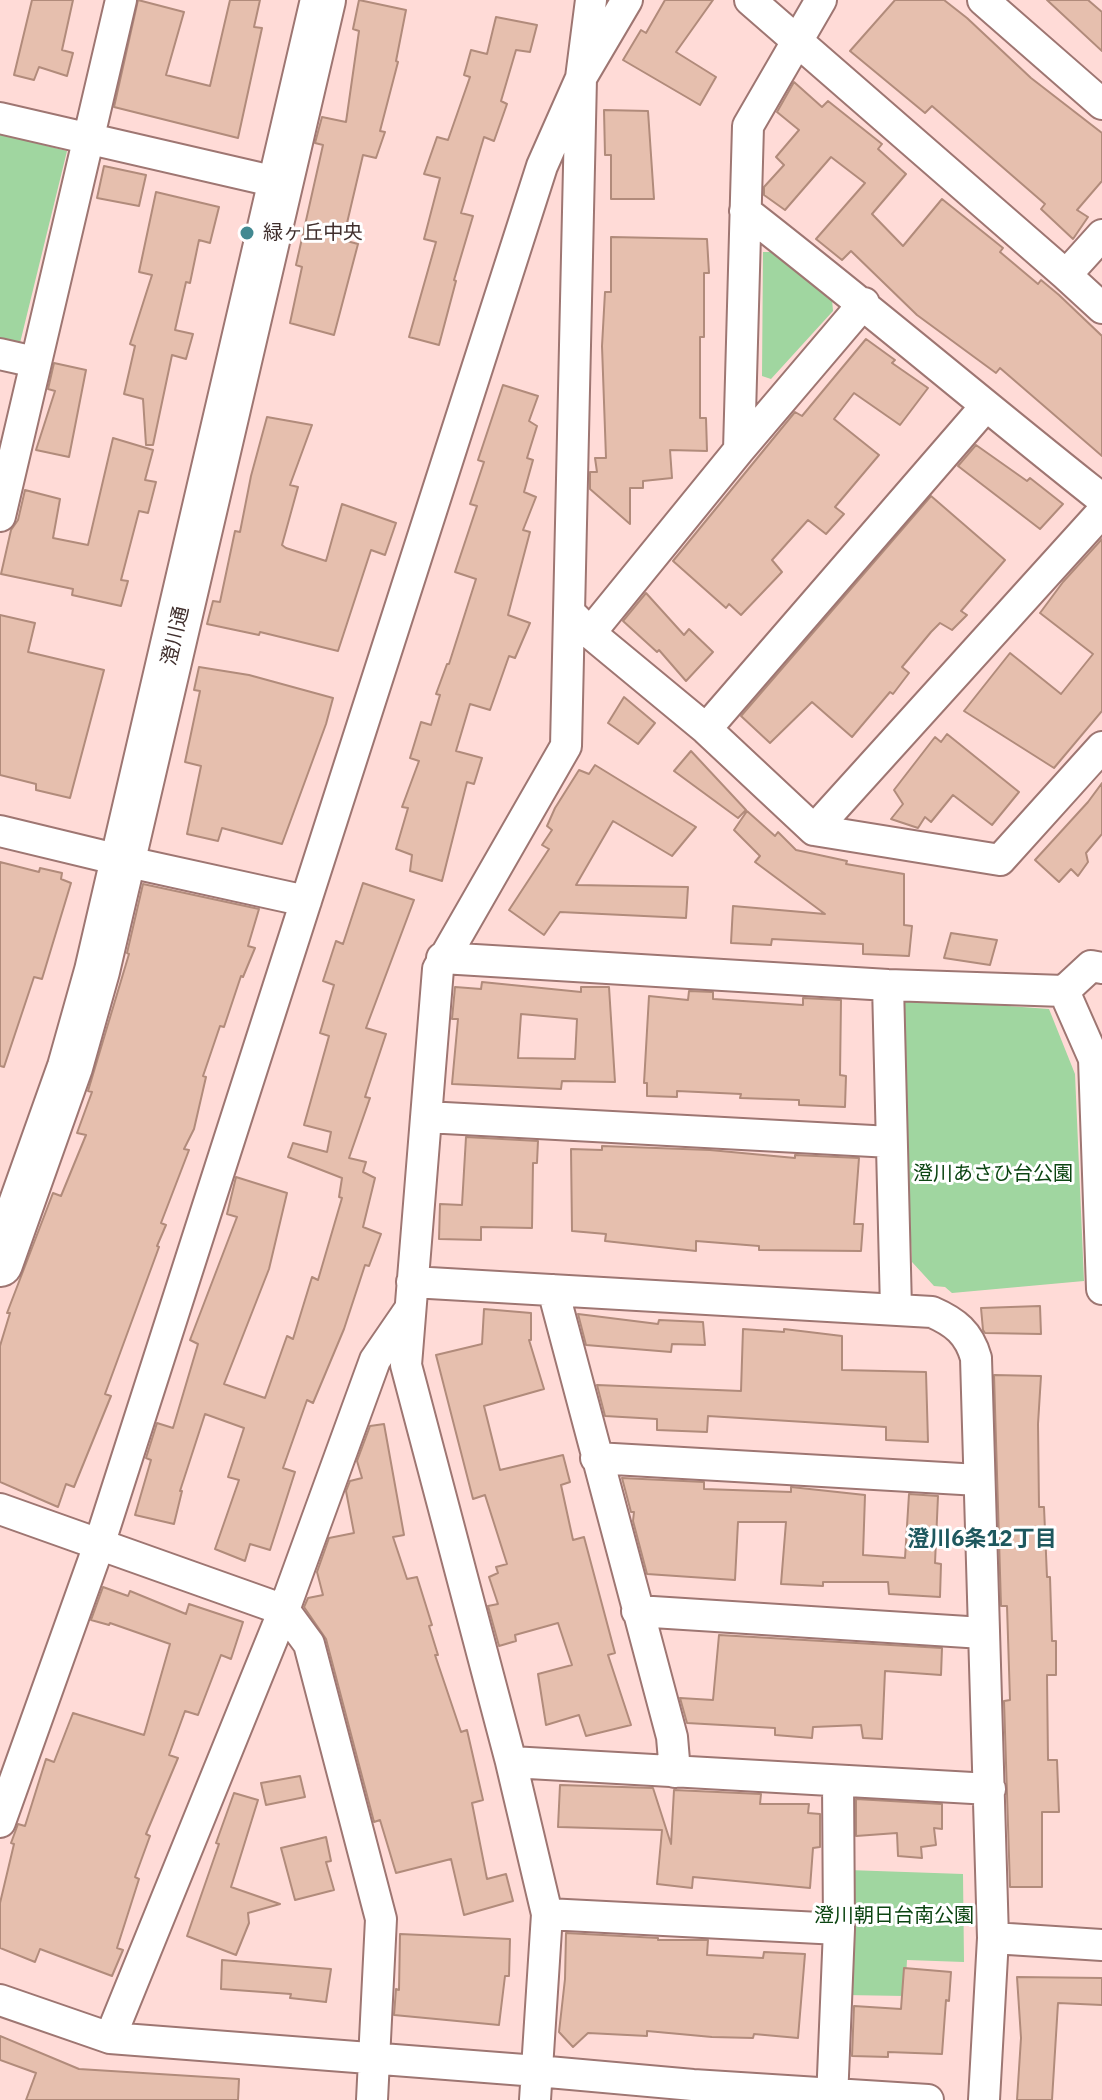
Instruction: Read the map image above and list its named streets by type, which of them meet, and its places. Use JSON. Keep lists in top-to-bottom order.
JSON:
{
  "streets": {
    "street": ["澄川通"]
  },
  "districts": ["澄川6条12丁目"],
  "parks": ["澄川あさひ台公園", "澄川朝日台南公園"],
  "places": ["緑ヶ丘中央"]
}
